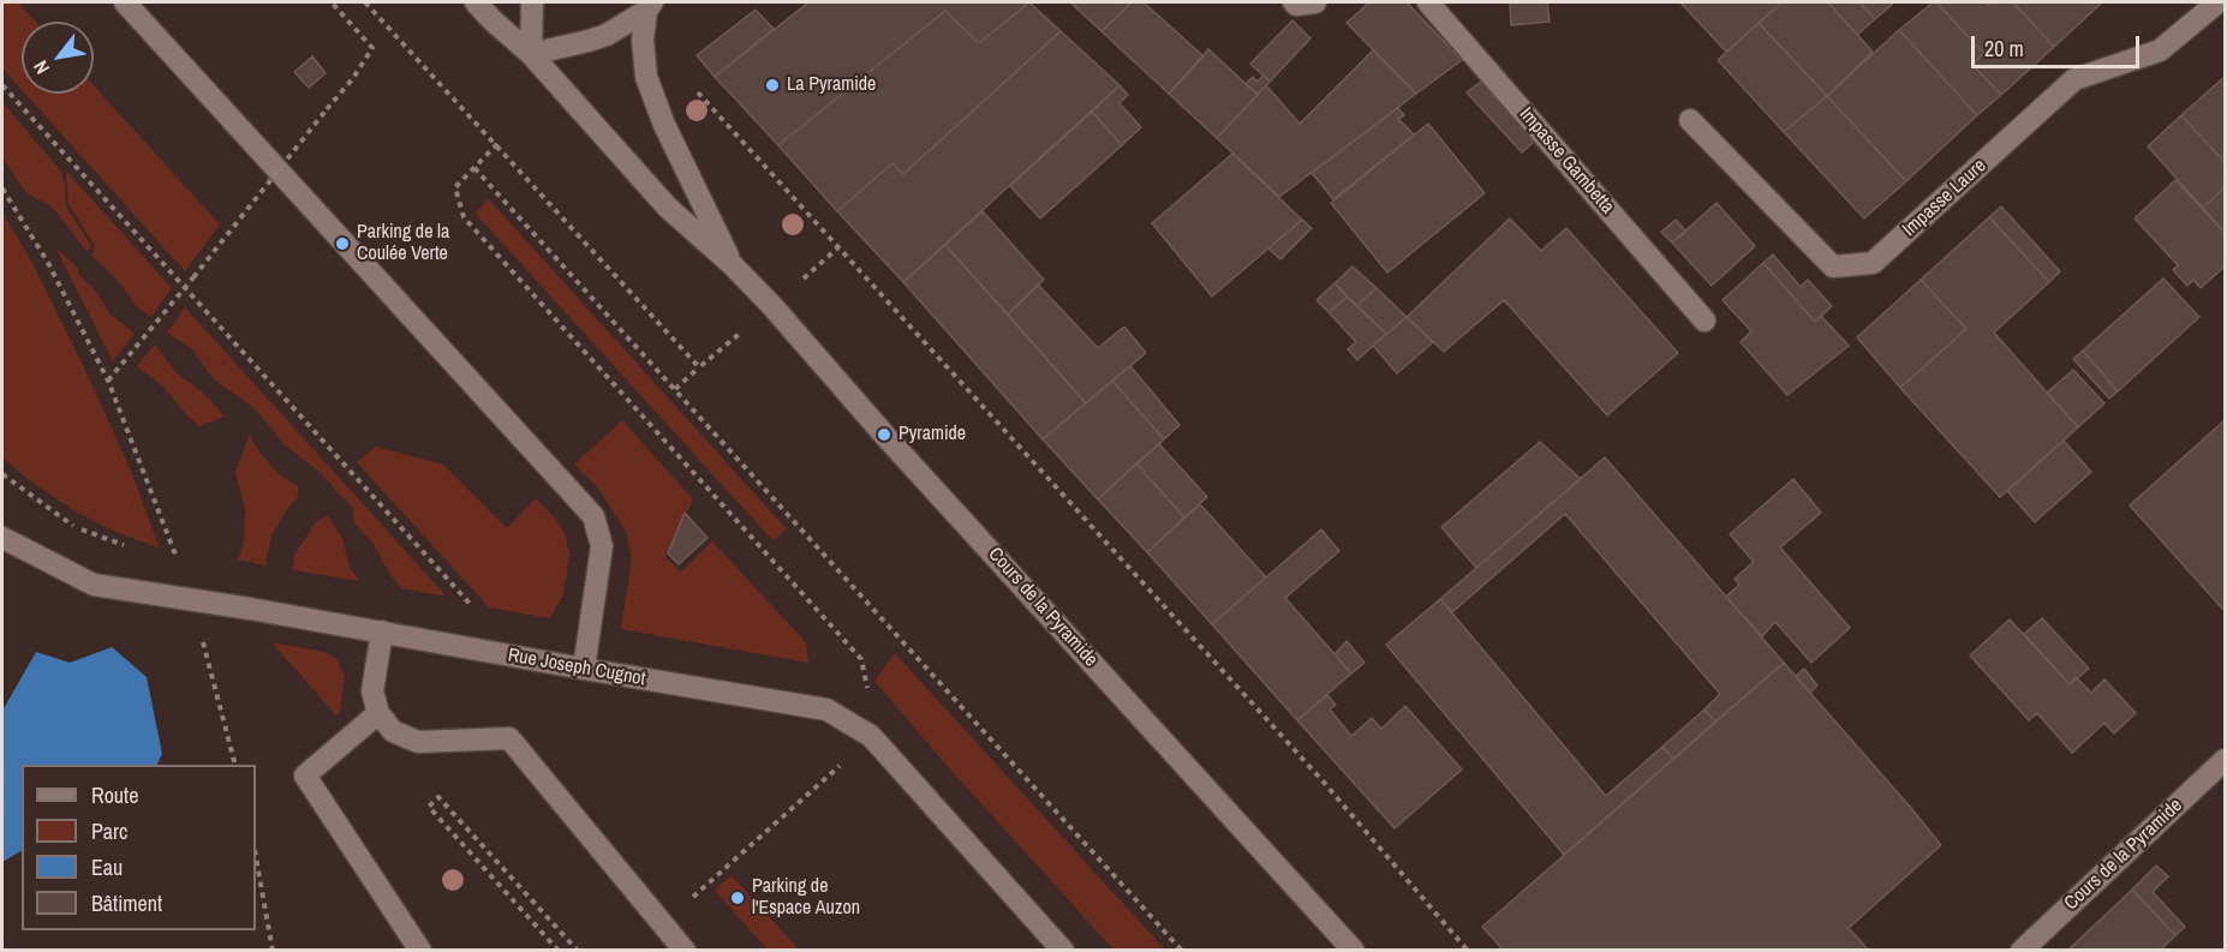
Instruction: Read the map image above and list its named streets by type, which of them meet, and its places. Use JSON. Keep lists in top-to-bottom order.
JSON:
{
  "streets": {
    "street": [
      "Impasse Gambetta",
      "Impasse Laure",
      "Cours de la Pyramide",
      "Rue Joseph Cugnot"
    ]
  },
  "places": [
    "La Pyramide",
    "Parking de la Coulée Verte",
    "Pyramide",
    "Parking de l'Espace Auzon"
  ],
  "legend": [
    "Route",
    "Parc",
    "Eau",
    "Bâtiment"
  ],
  "scale_bar": "20 m",
  "north": "bottom left"
}
